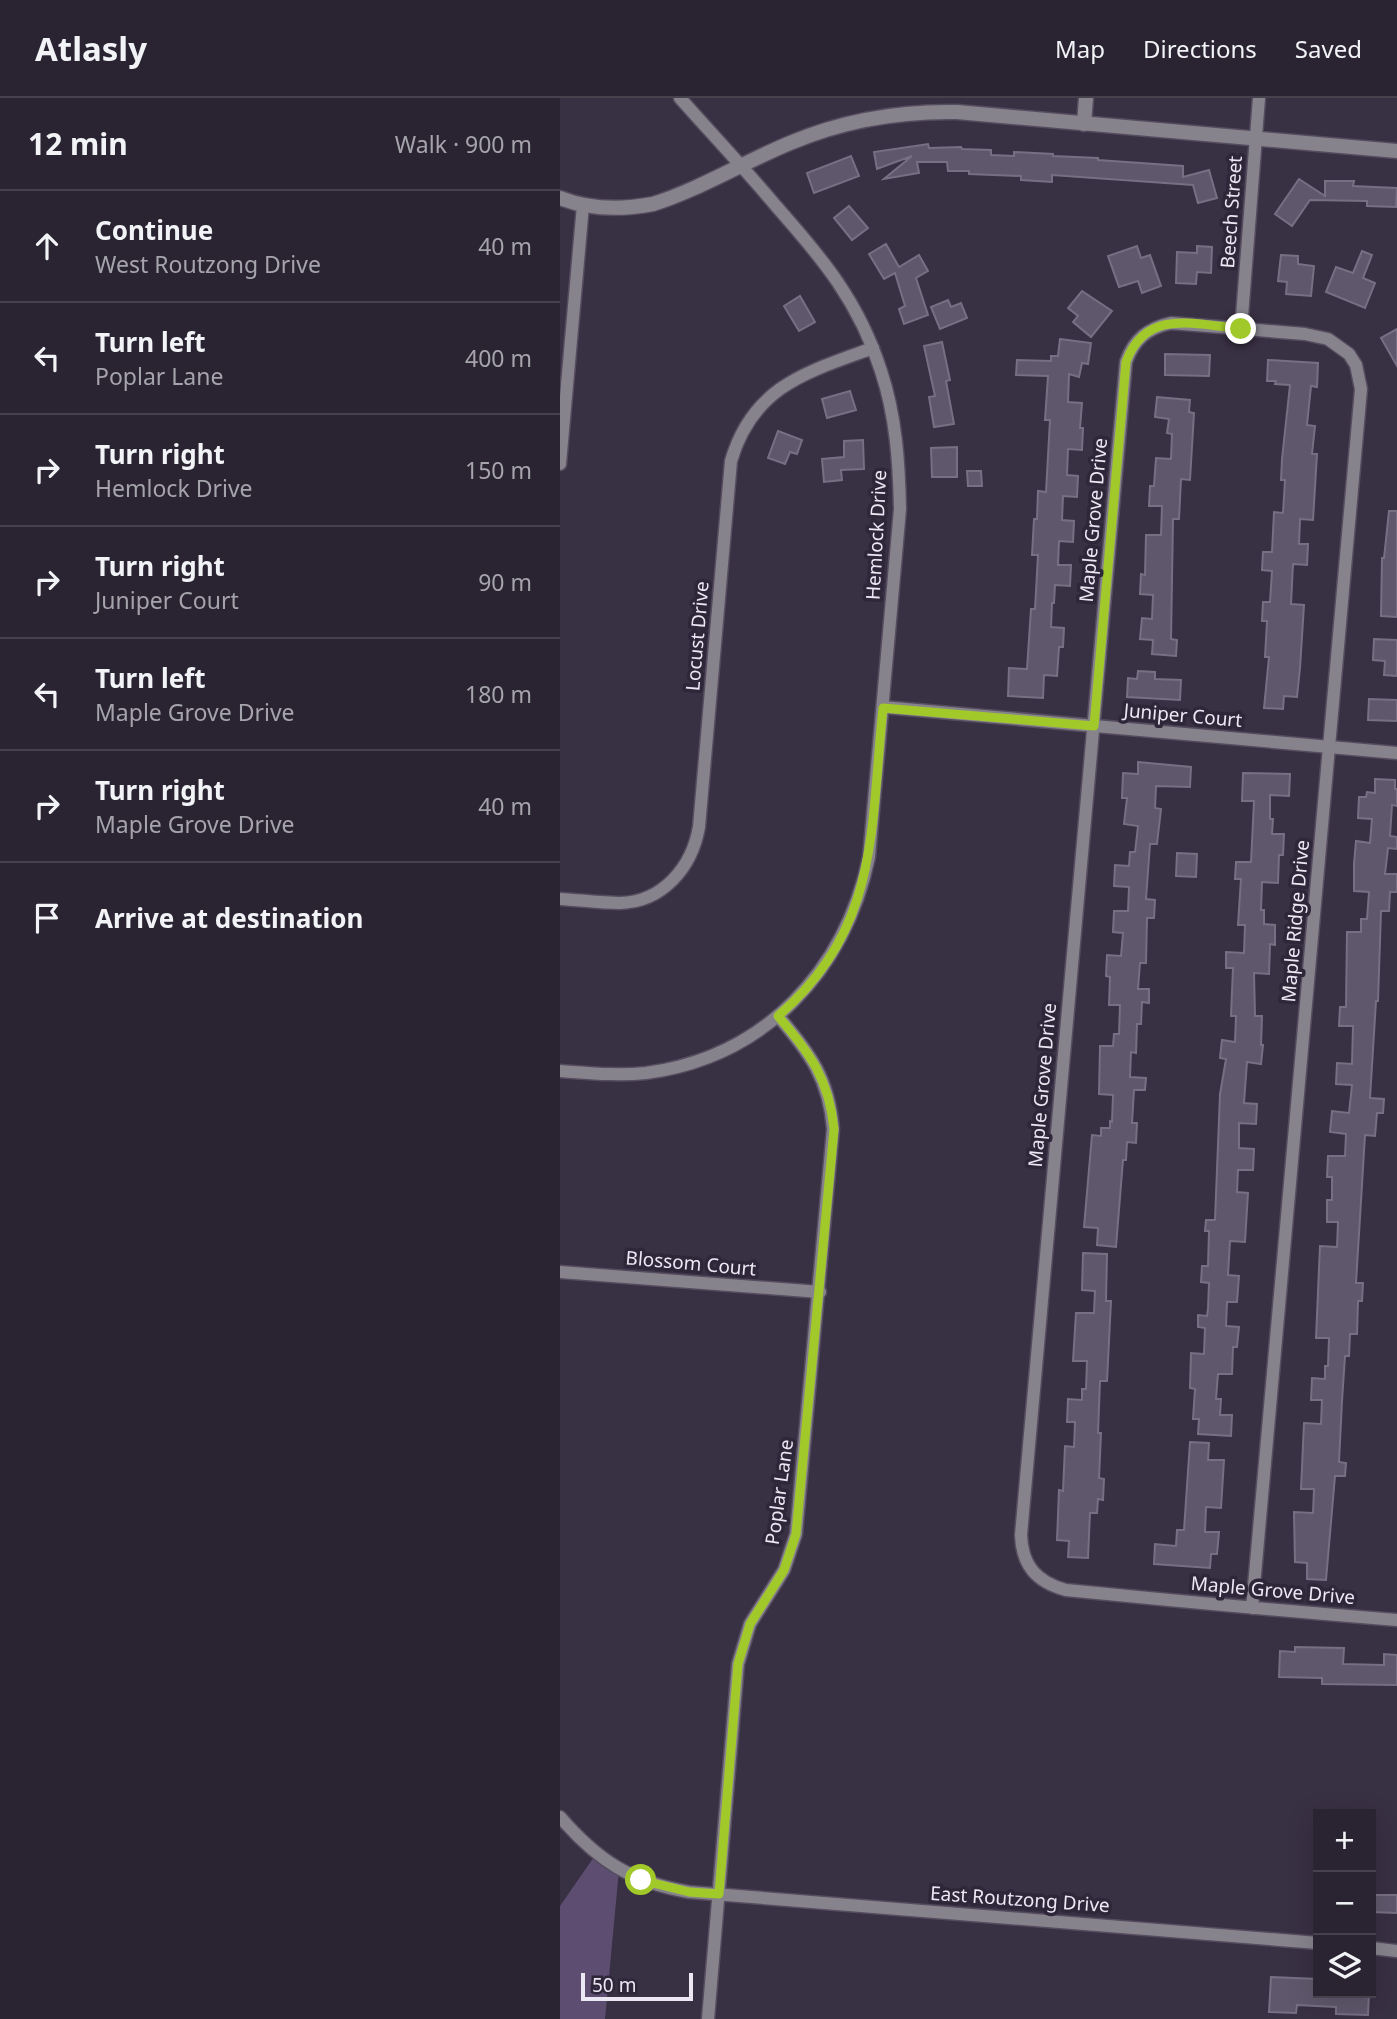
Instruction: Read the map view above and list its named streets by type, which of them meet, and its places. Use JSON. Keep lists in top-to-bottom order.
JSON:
{
  "streets": {
    "street": [
      "Beech Street",
      "Maple Grove Drive",
      "Hemlock Drive",
      "Locust Drive",
      "Juniper Court",
      "Maple Ridge Drive",
      "Blossom Court",
      "Poplar Lane",
      "East Routzong Drive"
    ]
  },
  "crossings": [
    ["Beech Street", "Maple Grove Drive"],
    ["Beech Street", "Maple Ridge Drive"],
    ["Maple Grove Drive", "Juniper Court"],
    ["Maple Grove Drive", "Maple Ridge Drive"],
    ["Hemlock Drive", "Locust Drive"],
    ["Hemlock Drive", "Juniper Court"],
    ["Hemlock Drive", "Poplar Lane"],
    ["Juniper Court", "Maple Ridge Drive"],
    ["Blossom Court", "Poplar Lane"],
    ["Poplar Lane", "East Routzong Drive"]
  ],
  "scale_bar": "50 m",
  "page": {
    "header": "Atlasly",
    "nav": ["Map", "Directions", "Saved"],
    "heading": ["12 min", "Walk · 900 m"],
    "list": [
      ["Continue", "West Routzong Drive", "40 m"],
      ["Turn left", "Poplar Lane", "400 m"],
      ["Turn right", "Hemlock Drive", "150 m"],
      ["Turn right", "Juniper Court", "90 m"],
      ["Turn left", "Maple Grove Drive", "180 m"],
      ["Turn right", "Maple Grove Drive", "40 m"],
      "Arrive at destination"
    ],
    "map_buttons": ["+", "−"],
    "scale": "50 m"
  }
}
